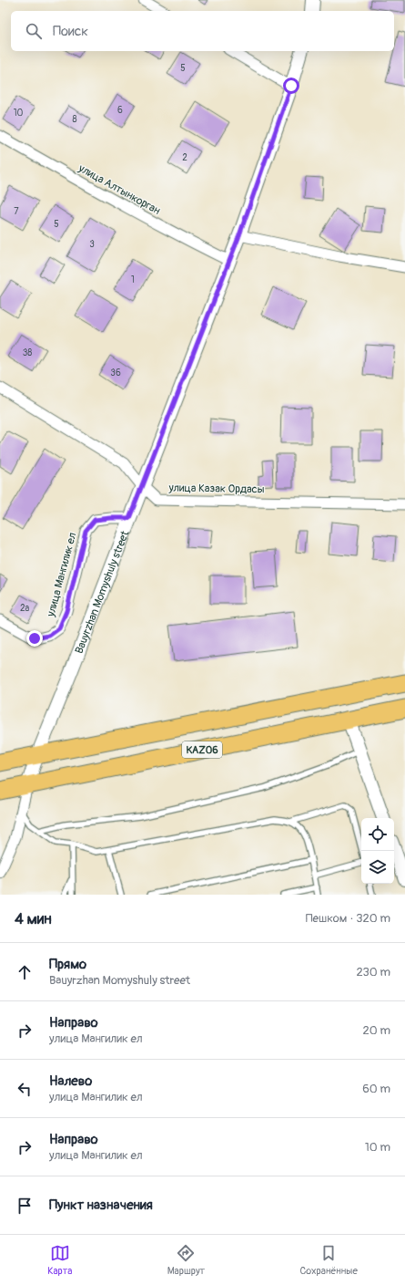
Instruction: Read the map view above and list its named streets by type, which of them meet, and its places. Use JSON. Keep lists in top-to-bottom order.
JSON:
{
  "streets": {
    "highway": ["KАZ06"],
    "street": [
      "улица Алтынкорган",
      "улица Казак Ордасы",
      "улица Мангилик ел",
      "Bauyrzhan Momyshuly street"
    ]
  },
  "crossings": [
    ["улица Алтынкорган", "Bauyrzhan Momyshuly street"],
    ["улица Казак Ордасы", "Bauyrzhan Momyshuly street"],
    ["улица Мангилик ел", "Bauyrzhan Momyshuly street"],
    ["Bauyrzhan Momyshuly street", "KАZ06"]
  ],
  "house_numbers": [
    "5",
    "6",
    "10",
    "8",
    "2",
    "7",
    "5",
    "3",
    "1",
    "38",
    "36",
    "2а"
  ],
  "page": {
    "search": "Поиск",
    "heading": ["4 мин", "Пешком · 320 m"],
    "list": [
      ["Прямо", "Bauyrzhan Momyshuly street", "230 m"],
      ["Направо", "улица Мангилик ел", "20 m"],
      ["Налево", "улица Мангилик ел", "60 m"],
      ["Направо", "улица Мангилик ел", "10 m"],
      "Пункт назначения"
    ],
    "nav": ["Карта", "Маршрут", "Сохранённые"]
  }
}
